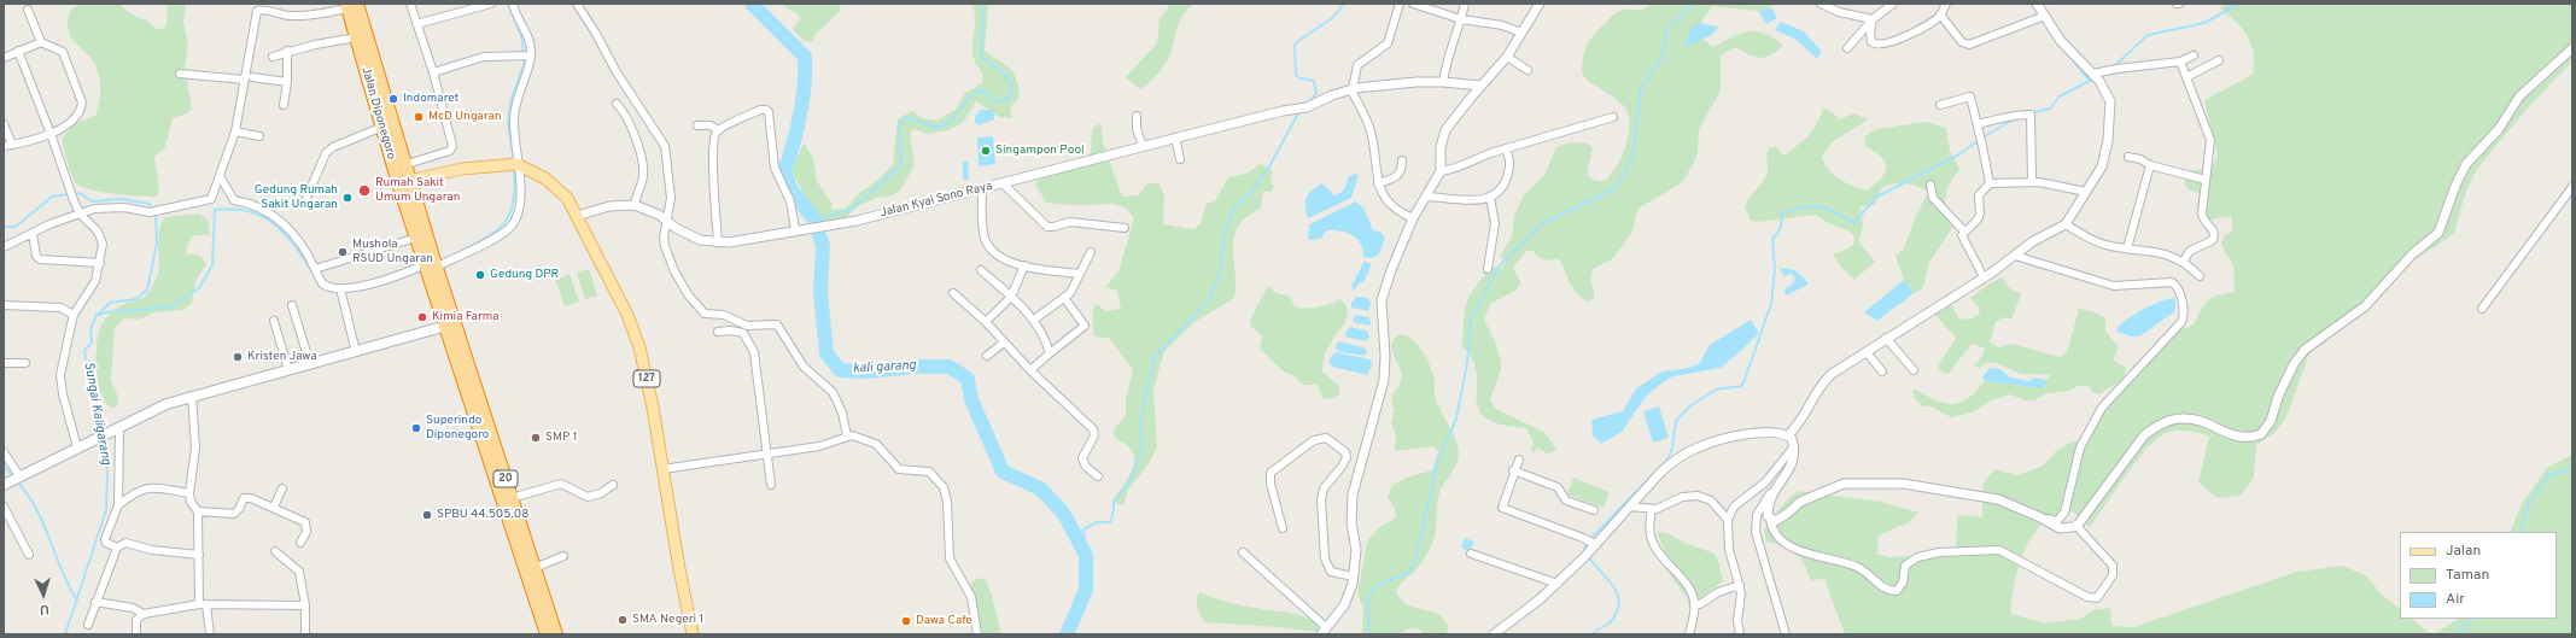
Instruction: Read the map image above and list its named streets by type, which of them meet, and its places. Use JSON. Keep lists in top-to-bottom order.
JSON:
{
  "streets": {
    "highway": ["Jalan Diponegoro", "20"],
    "main road": ["127"],
    "street": ["Jalan Kyai Sono Raya"]
  },
  "crossings": [
    ["Jalan Kyai Sono Raya", "127"]
  ],
  "water": ["kali garang", "Sungai Kaligarang"],
  "places": [
    "Indomaret",
    "McD Ungaran",
    "Singampon Pool",
    "Rumah Sakit Umum Ungaran",
    "Gedung Rumah Sakit Ungaran",
    "Mushola RSUD Ungaran",
    "Gedung DPR",
    "Kimia Farma",
    "Kristen Jawa",
    "Superindo Diponegoro",
    "SMP 1",
    "SPBU 44.505.08",
    "SMA Negeri 1",
    "Dawa Cafe"
  ],
  "legend": ["Jalan", "Taman", "Air"],
  "north": "bottom"
}
